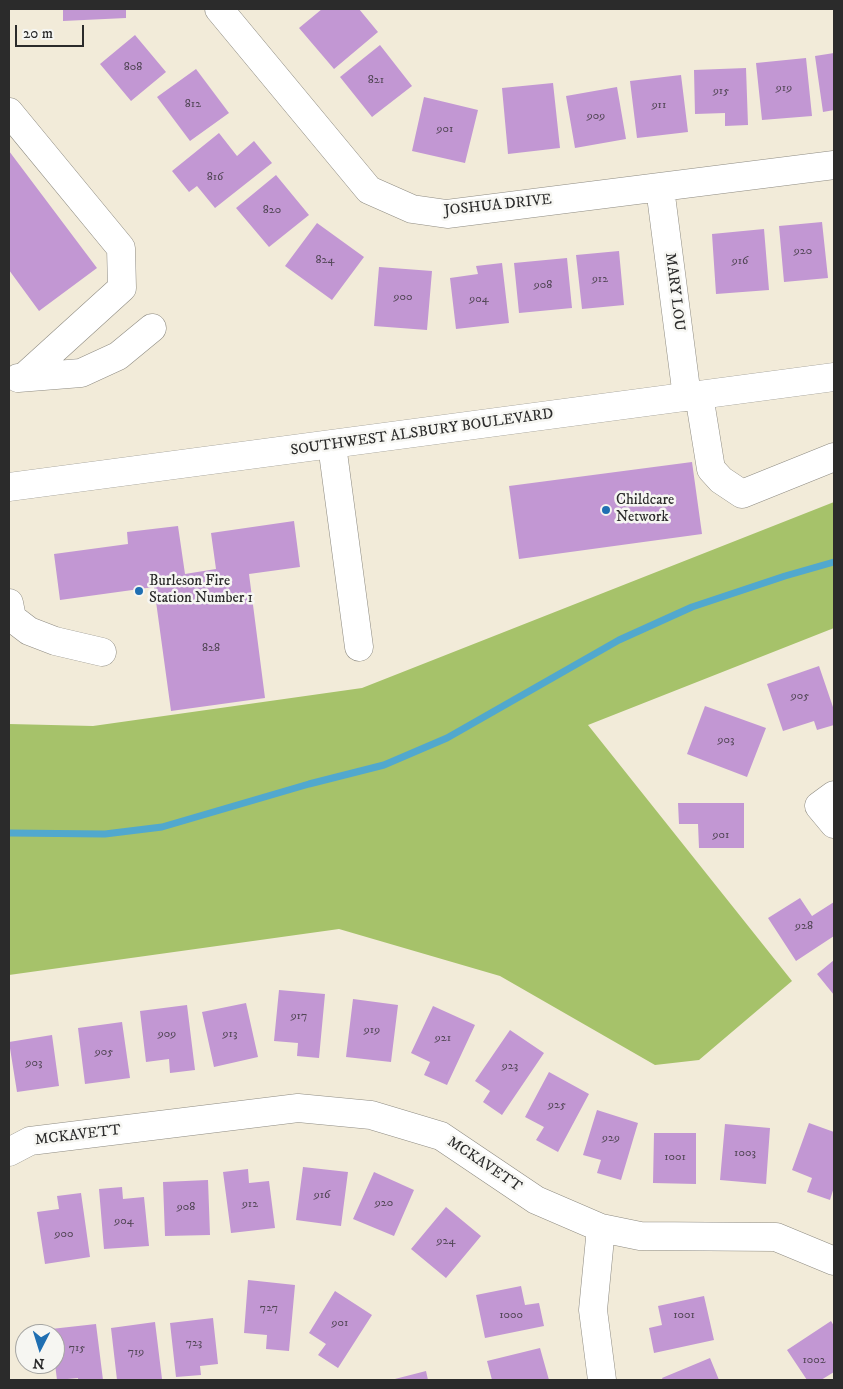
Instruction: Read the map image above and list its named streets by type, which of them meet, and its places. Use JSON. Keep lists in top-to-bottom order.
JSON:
{
  "streets": {
    "street": [
      "JOSHUA DRIVE",
      "MARY LOU",
      "SOUTHWEST ALSBURY BOULEVARD",
      "MCKAVETT"
    ]
  },
  "crossings": [
    ["JOSHUA DRIVE", "MARY LOU"],
    ["MARY LOU", "SOUTHWEST ALSBURY BOULEVARD"]
  ],
  "places": ["Childcare Network", "Burleson Fire Station Number 1"],
  "house_numbers": [
    "808",
    "821",
    "919",
    "915",
    "812",
    "911",
    "909",
    "901",
    "816",
    "820",
    "920",
    "824",
    "916",
    "912",
    "908",
    "900",
    "904",
    "828",
    "905",
    "903",
    "901",
    "928",
    "917",
    "919",
    "909",
    "913",
    "921",
    "905",
    "903",
    "923",
    "925",
    "929",
    "1003",
    "1001",
    "916",
    "920",
    "912",
    "908",
    "904",
    "900",
    "924",
    "727",
    "1000",
    "1001",
    "901",
    "723",
    "715",
    "719",
    "1002"
  ],
  "scale_bar": "20 m",
  "north": "bottom"
}
